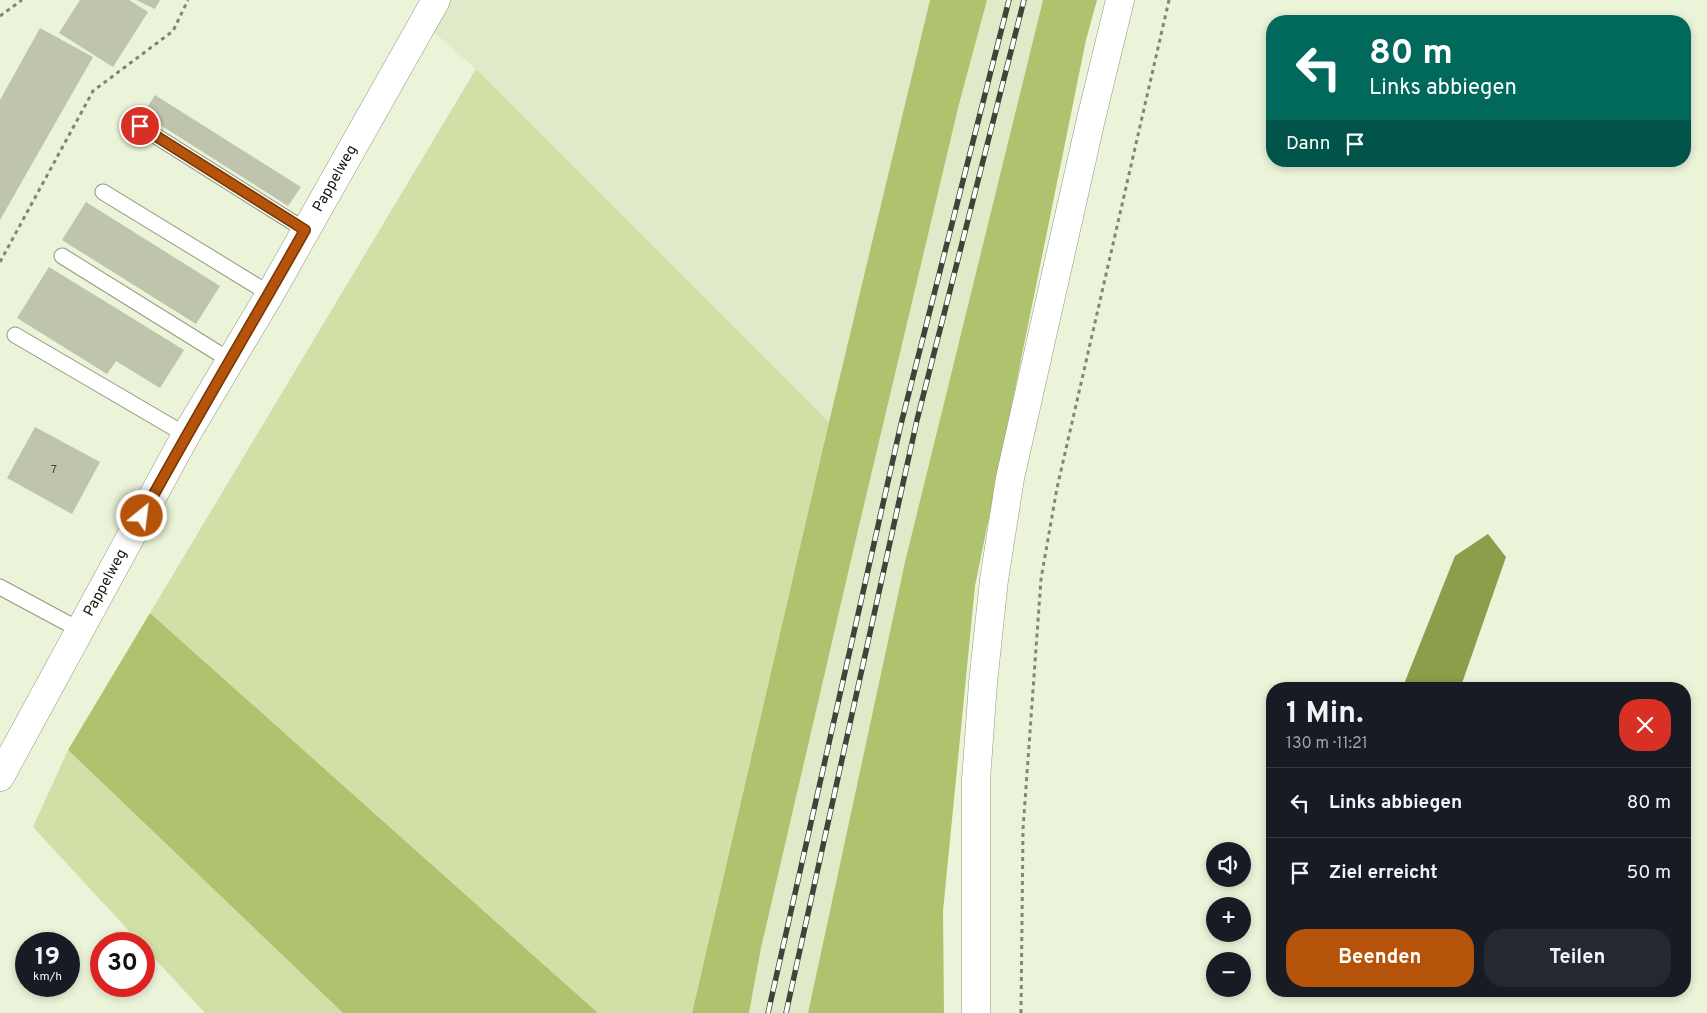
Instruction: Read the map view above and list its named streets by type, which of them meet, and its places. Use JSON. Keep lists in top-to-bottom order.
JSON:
{
  "streets": {
    "main road": ["Pappelweg"]
  },
  "house_numbers": ["7"],
  "page": {
    "turn": ["80 m", "Links abbiegen"],
    "then": "Dann",
    "heading": ["1 Min.", "130 m · 11:21"],
    "list": [
      {
        "name": "Links abbiegen",
        "value": "80 m"
      },
      {
        "name": "Ziel erreicht",
        "value": "50 m"
      }
    ],
    "map_buttons": ["+", "−"],
    "buttons": ["Beenden", "Teilen"],
    "speed": "19 km/h",
    "limit": "30"
  }
}
